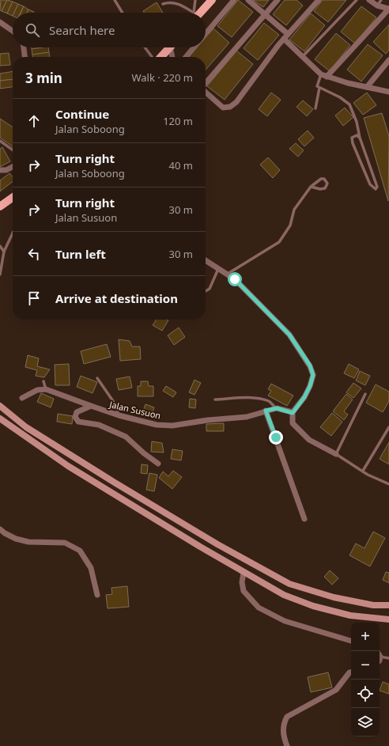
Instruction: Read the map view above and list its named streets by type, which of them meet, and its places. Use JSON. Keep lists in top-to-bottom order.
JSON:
{
  "streets": {
    "street": ["Jalan Susuon"]
  },
  "page": {
    "search": "Search here",
    "heading": ["3 min", "Walk · 220 m"],
    "list": [
      ["Continue", "Jalan Soboong", "120 m"],
      ["Turn right", "Jalan Soboong", "40 m"],
      ["Turn right", "Jalan Susuon", "30 m"],
      ["Turn left", "30 m"],
      "Arrive at destination"
    ],
    "map_buttons": ["+", "−"]
  }
}
